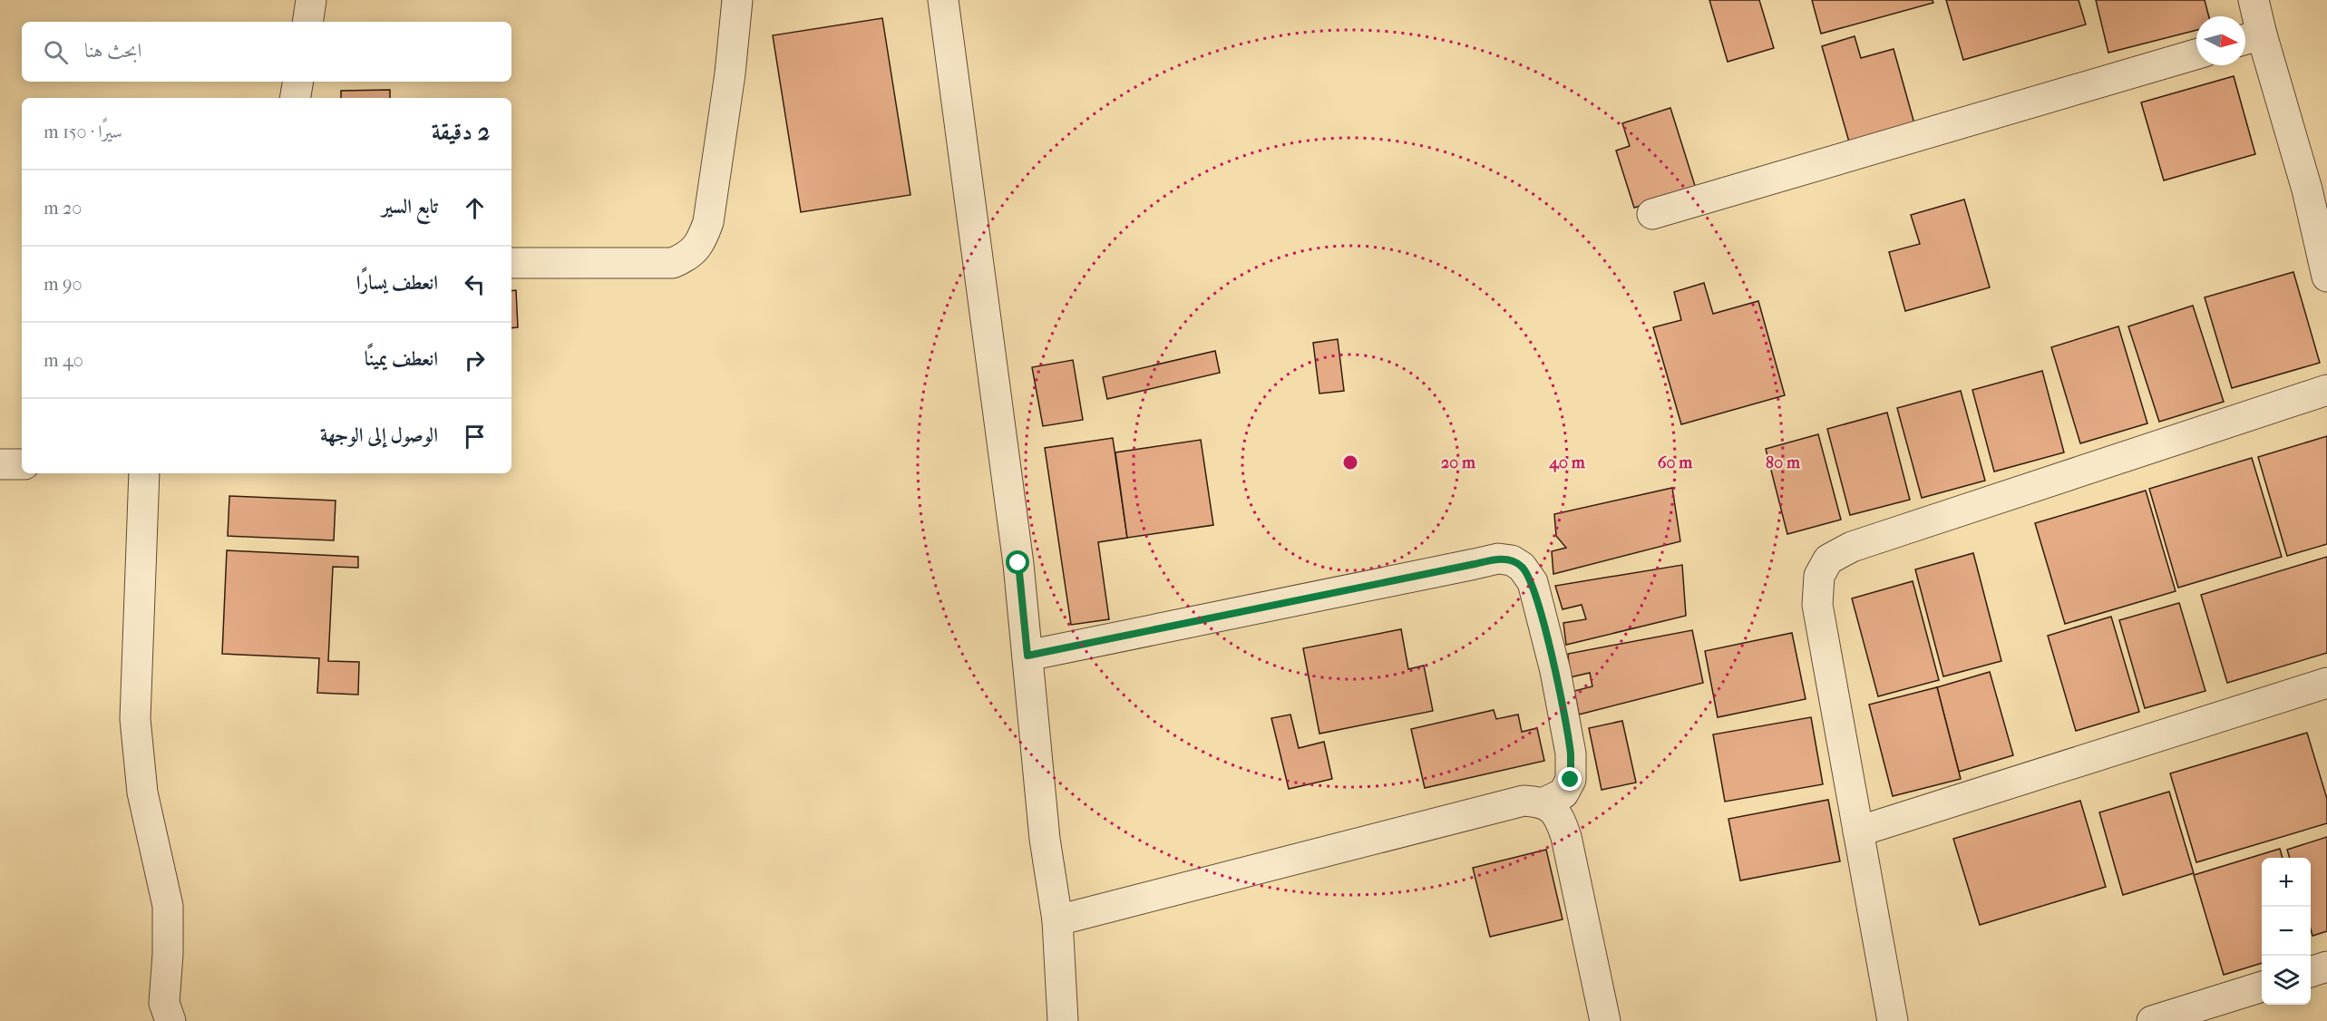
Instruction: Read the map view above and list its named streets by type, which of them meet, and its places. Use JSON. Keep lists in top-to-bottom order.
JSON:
{
  "north": "right",
  "page": {
    "search": "ابحث هنا",
    "heading": ["2 دقيقة", "سيرًا · 150 m"],
    "list": [
      ["تابع السير", "20 m"],
      ["انعطف يسارًا", "90 m"],
      ["انعطف يمينًا", "40 m"],
      "الوصول إلى الوجهة"
    ],
    "map_buttons": ["+", "−"]
  },
  "rings": [
    "20 m",
    "40 m",
    "60 m",
    "80 m"
  ]
}
